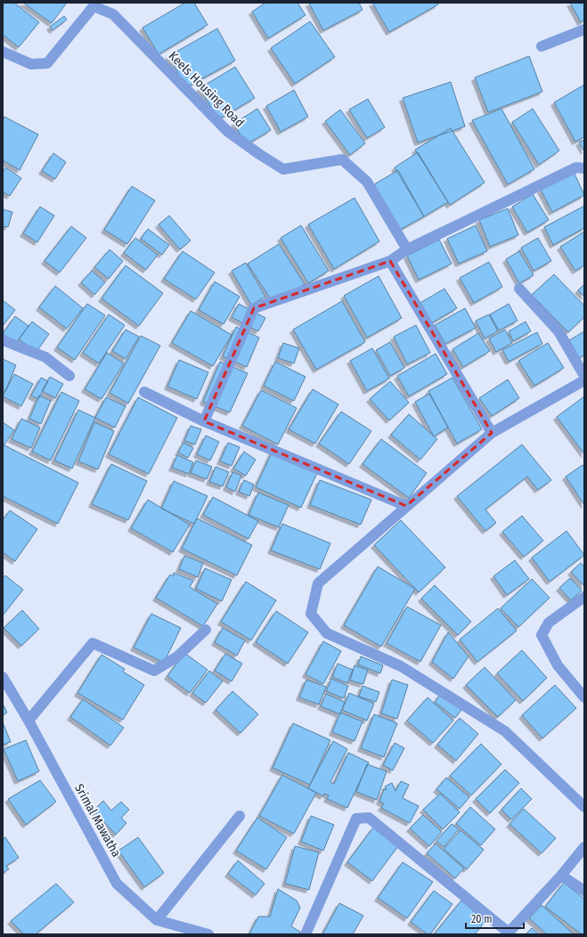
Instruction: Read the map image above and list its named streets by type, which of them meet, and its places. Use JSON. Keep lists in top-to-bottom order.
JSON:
{
  "streets": {
    "street": ["Keels Housing Road", "Srimal Mawatha"]
  },
  "scale_bar": "20 m"
}
